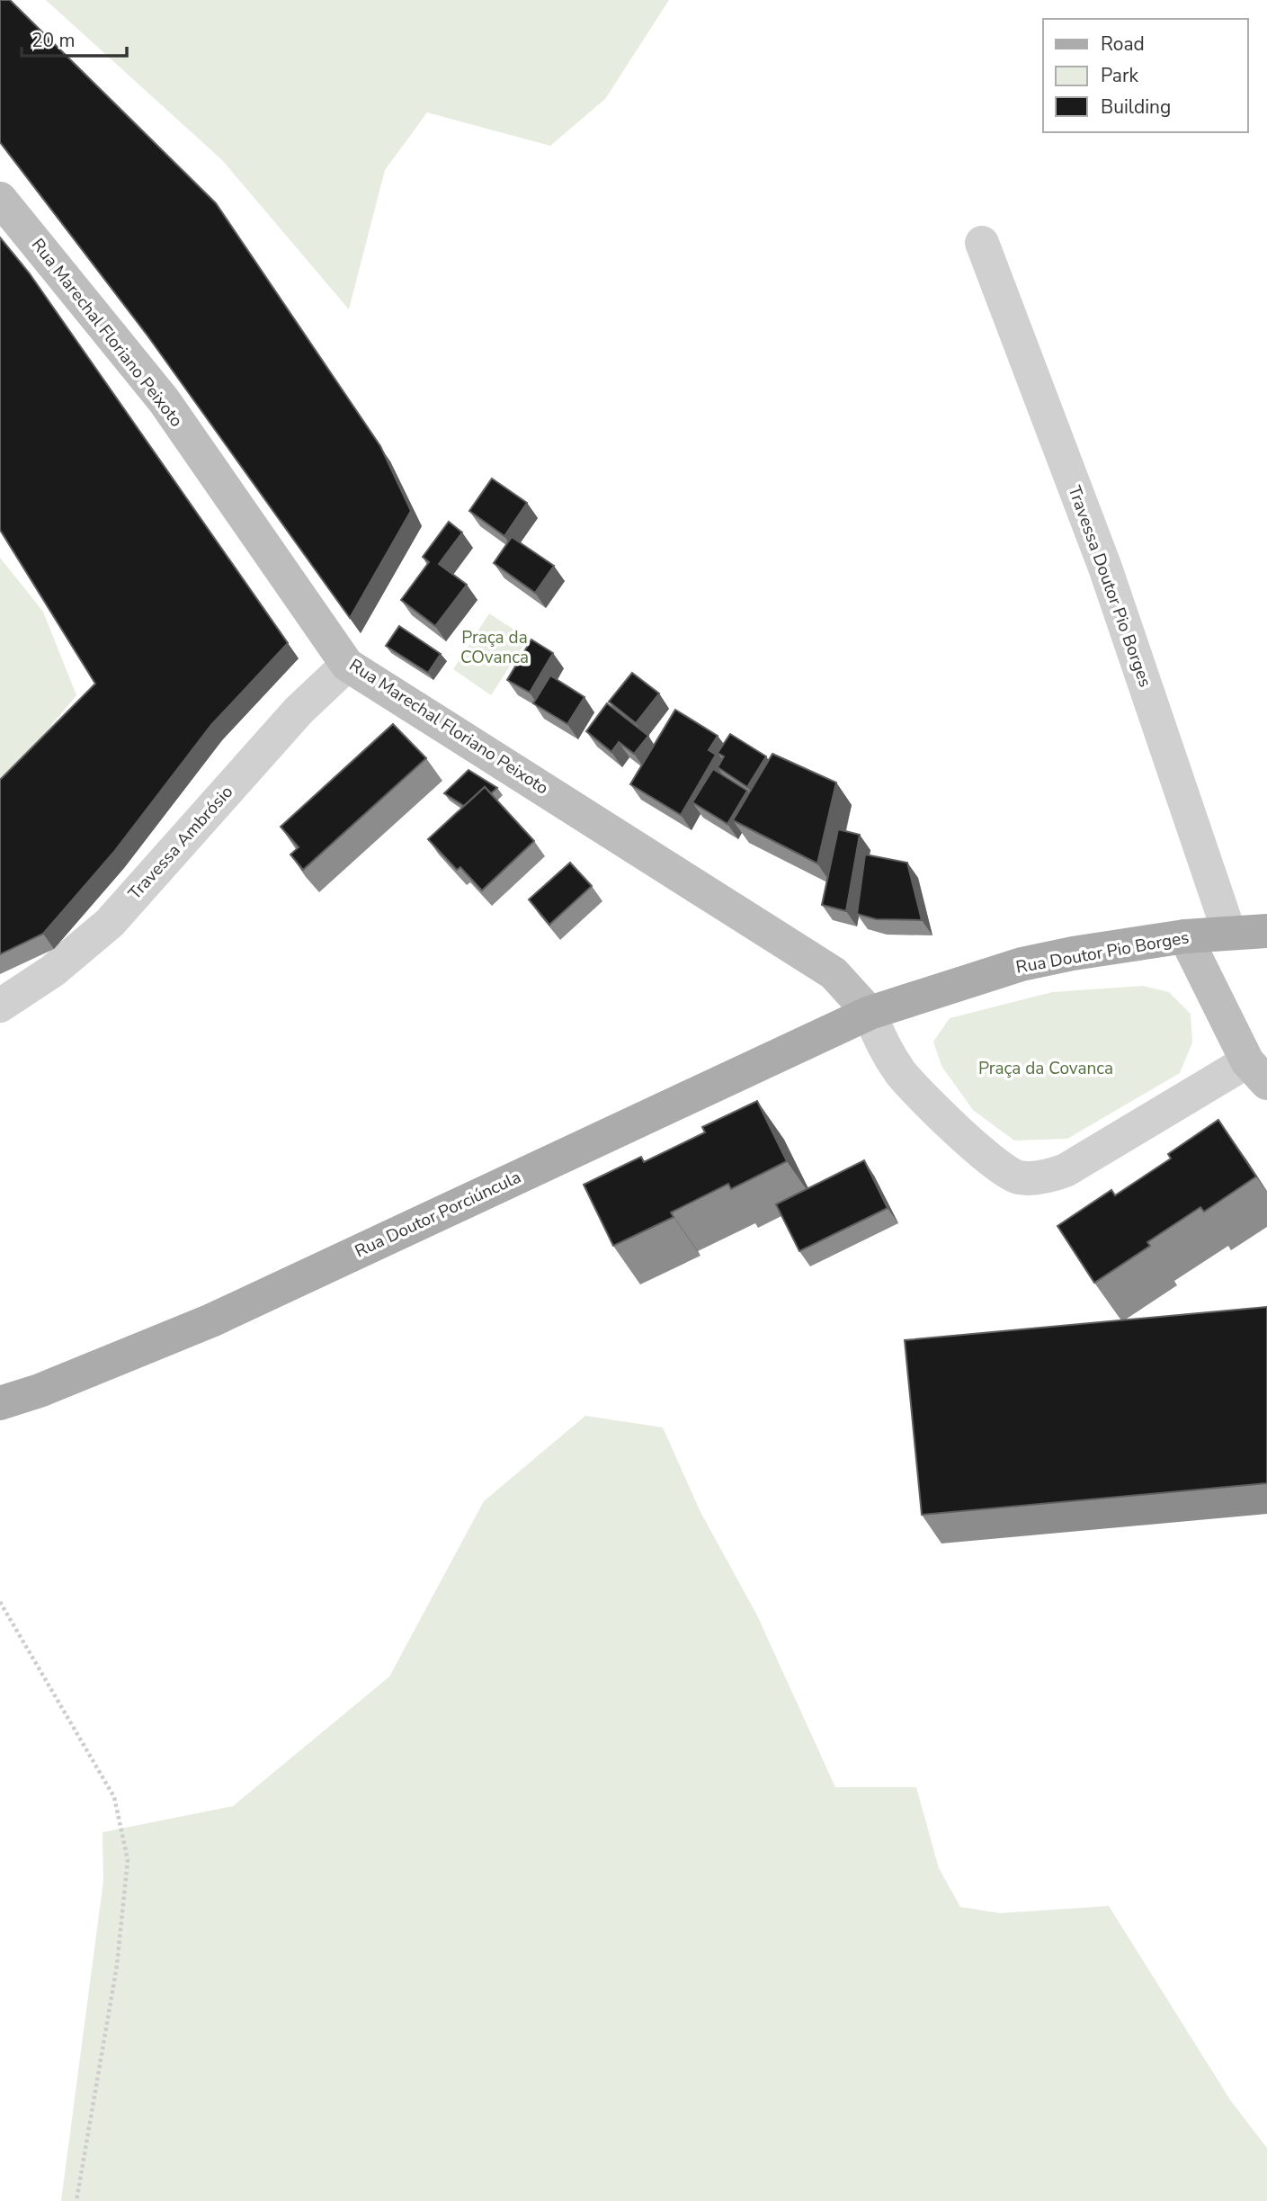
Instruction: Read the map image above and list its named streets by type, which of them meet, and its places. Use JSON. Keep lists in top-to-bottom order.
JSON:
{
  "streets": {
    "main road": ["Rua Marechal Floriano Peixoto", "Rua Doutor Pio Borges", "Rua Doutor Porciúncula"],
    "street": ["Travessa Doutor Pio Borges", "Travessa Ambrósio"]
  },
  "crossings": [
    ["Rua Marechal Floriano Peixoto", "Travessa Ambrósio"],
    ["Rua Marechal Floriano Peixoto", "Rua Doutor Pio Borges"],
    ["Rua Marechal Floriano Peixoto", "Rua Doutor Porciúncula"],
    ["Travessa Doutor Pio Borges", "Rua Doutor Pio Borges"],
    ["Rua Doutor Pio Borges", "Rua Doutor Porciúncula"]
  ],
  "parks": ["Praça da COvanca", "Praça da Covanca"],
  "legend": ["Road", "Park", "Building"],
  "scale_bar": "20 m"
}
